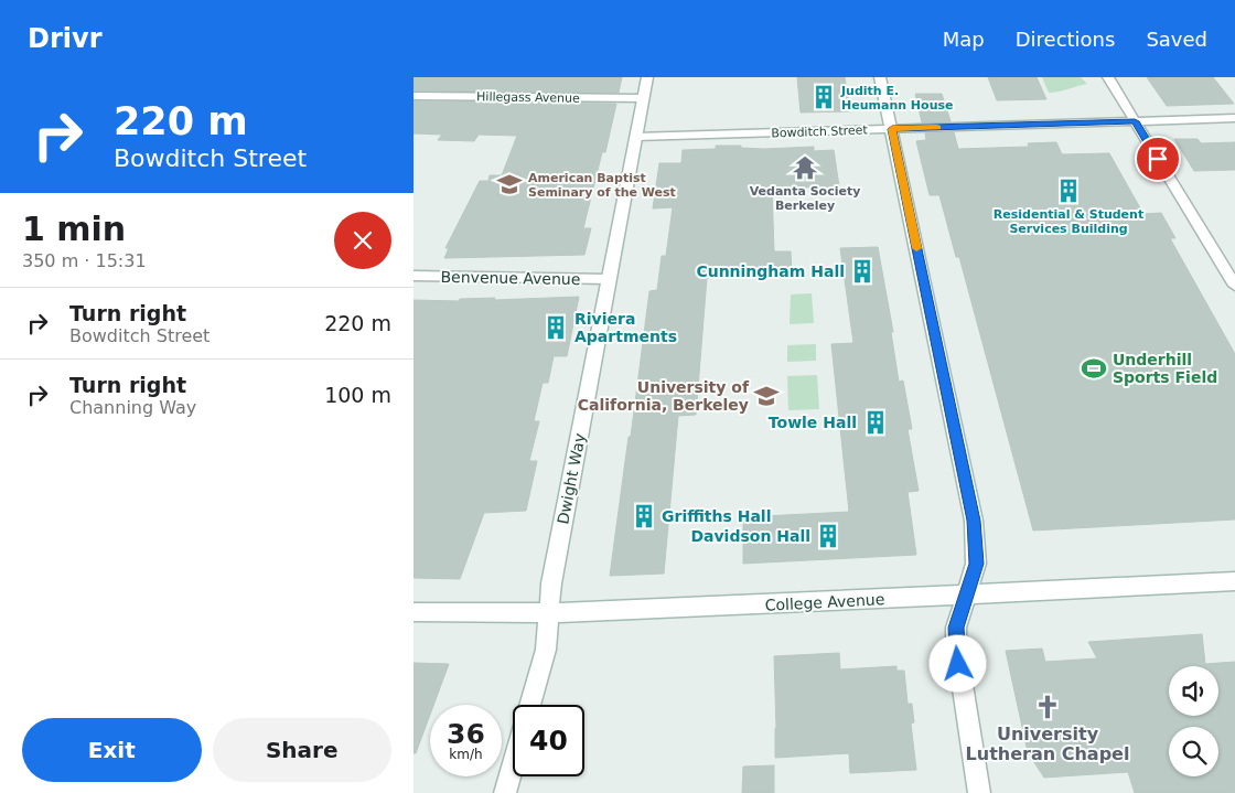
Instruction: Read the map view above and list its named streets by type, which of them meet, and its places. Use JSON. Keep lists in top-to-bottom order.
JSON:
{
  "streets": {
    "street": [
      "Hillegass Avenue",
      "Bowditch Street",
      "Benvenue Avenue",
      "Dwight Way",
      "College Avenue"
    ]
  },
  "crossings": [
    ["Hillegass Avenue", "Dwight Way"],
    ["Bowditch Street", "Dwight Way"],
    ["Benvenue Avenue", "Dwight Way"],
    ["Dwight Way", "College Avenue"]
  ],
  "places": {
    "building": [
      "Judith E. Heumann House",
      "Residential & Student Services Building",
      "Cunningham Hall",
      "Riviera Apartments",
      "Towle Hall",
      "Griffiths Hall",
      "Davidson Hall"
    ],
    "temple": ["Vedanta Society Berkeley"],
    "school or university": ["American Baptist Seminary of the West", "University of California, Berkeley"],
    "sports": ["Underhill Sports Field"],
    "church": ["University Lutheran Chapel"]
  },
  "page": {
    "header": "Drivr",
    "nav": ["Map", "Directions", "Saved"],
    "turn": ["220 m", "Bowditch Street"],
    "heading": ["1 min", "350 m · 15:31"],
    "list": [
      {
        "name": "Turn right",
        "note": "Bowditch Street",
        "value": "220 m"
      },
      {
        "name": "Turn right",
        "note": "Channing Way",
        "value": "100 m"
      }
    ],
    "speed": "36 km/h",
    "limit": "40",
    "buttons": ["Exit", "Share"]
  }
}
